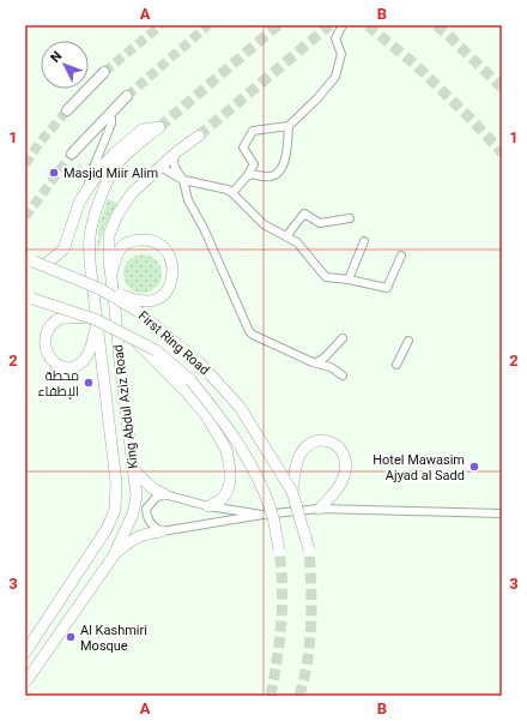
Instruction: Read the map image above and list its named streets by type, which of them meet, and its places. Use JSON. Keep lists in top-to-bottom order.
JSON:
{
  "streets": {
    "highway": ["First Ring Road", "King Abdul Aziz Road"]
  },
  "crossings": [
    ["First Ring Road", "King Abdul Aziz Road"]
  ],
  "places": [
    "Masjid Miir Alim",
    "محطة الإطفاء",
    "Hotel Mawasim Ajyad al Sadd",
    "Al Kashmiri Mosque"
  ],
  "north": "top left",
  "grid": {
    "columns": ["A", "B"],
    "rows": ["1", "2", "3"]
  }
}
